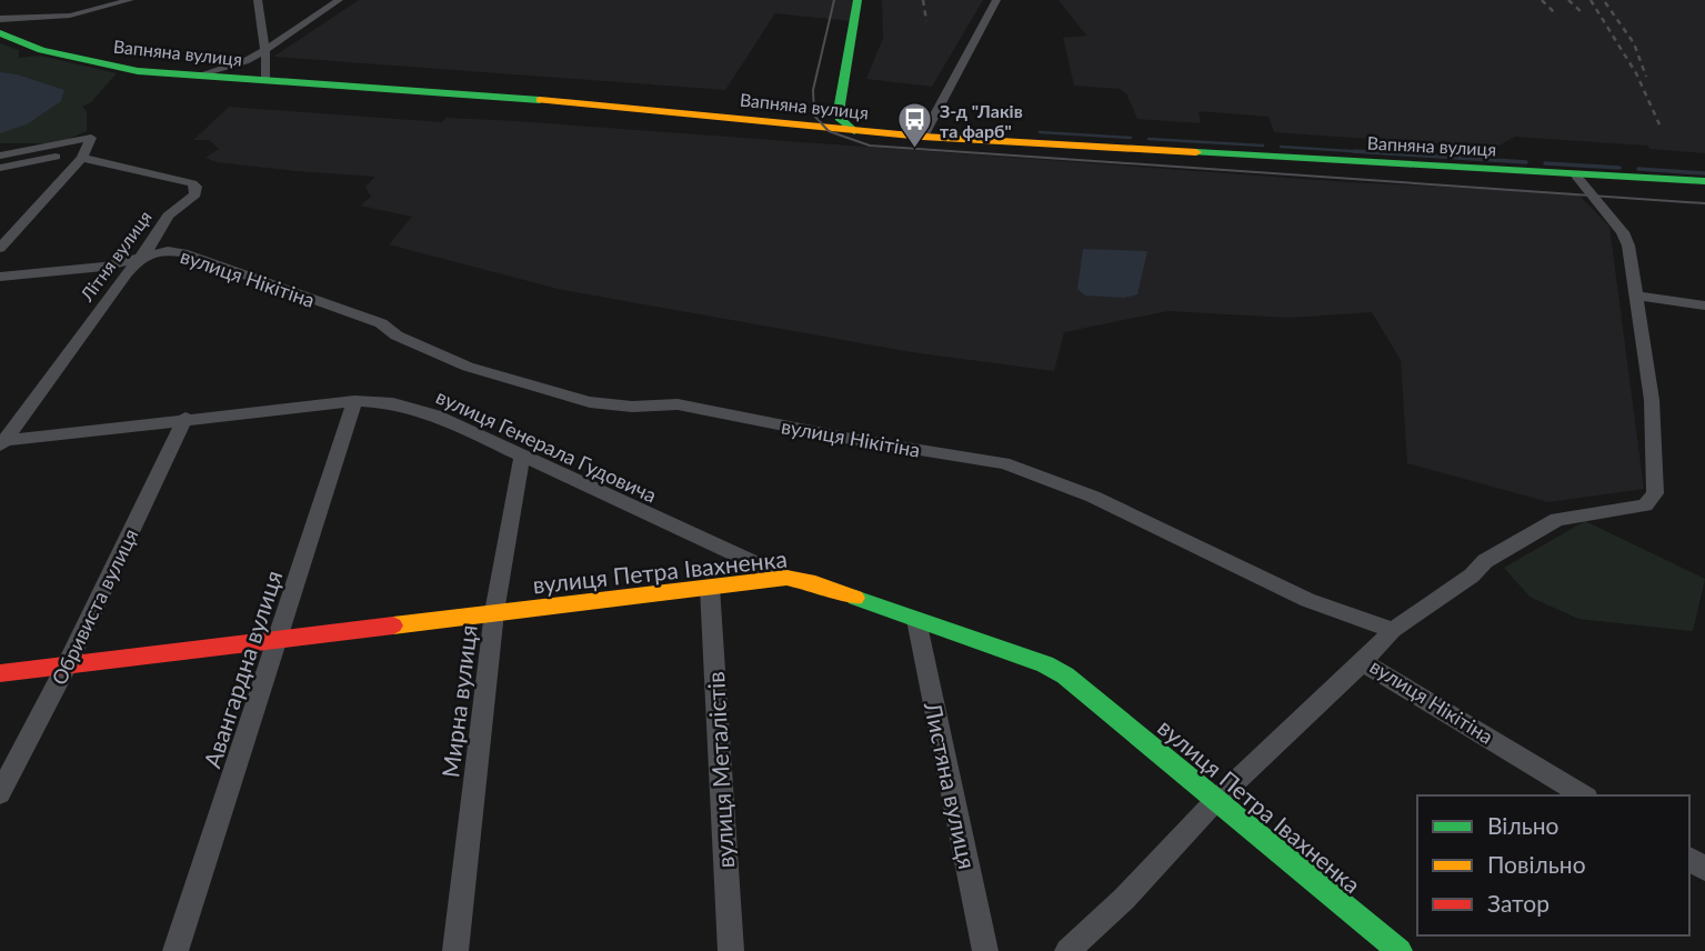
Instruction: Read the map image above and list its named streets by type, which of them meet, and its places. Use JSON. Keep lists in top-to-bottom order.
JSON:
{
  "streets": {
    "street": [
      "Вапняна вулиця",
      "Літня вулиця",
      "вулиця Нікітіна",
      "вулиця Генерала Гудовича",
      "вулиця Петра Івахненка",
      "Обривиста вулиця",
      "Авангардна вулиця",
      "Мирна вулиця",
      "вулиця Металістів",
      "Листяна вулиця"
    ]
  },
  "crossings": [
    ["Літня вулиця", "вулиця Нікітіна"],
    ["Літня вулиця", "вулиця Генерала Гудовича"],
    ["вулиця Генерала Гудовича", "вулиця Петра Івахненка"],
    ["вулиця Генерала Гудовича", "Обривиста вулиця"],
    ["вулиця Генерала Гудовича", "Авангардна вулиця"],
    ["вулиця Генерала Гудовича", "Мирна вулиця"],
    ["вулиця Петра Івахненка", "Обривиста вулиця"],
    ["вулиця Петра Івахненка", "Авангардна вулиця"],
    ["вулиця Петра Івахненка", "Мирна вулиця"],
    ["вулиця Петра Івахненка", "вулиця Металістів"],
    ["вулиця Петра Івахненка", "Листяна вулиця"]
  ],
  "places": {
    "bus stop": ["З-д \"Лаків та фарб\""]
  },
  "legend": ["Вільно", "Повільно", "Затор"]
}
